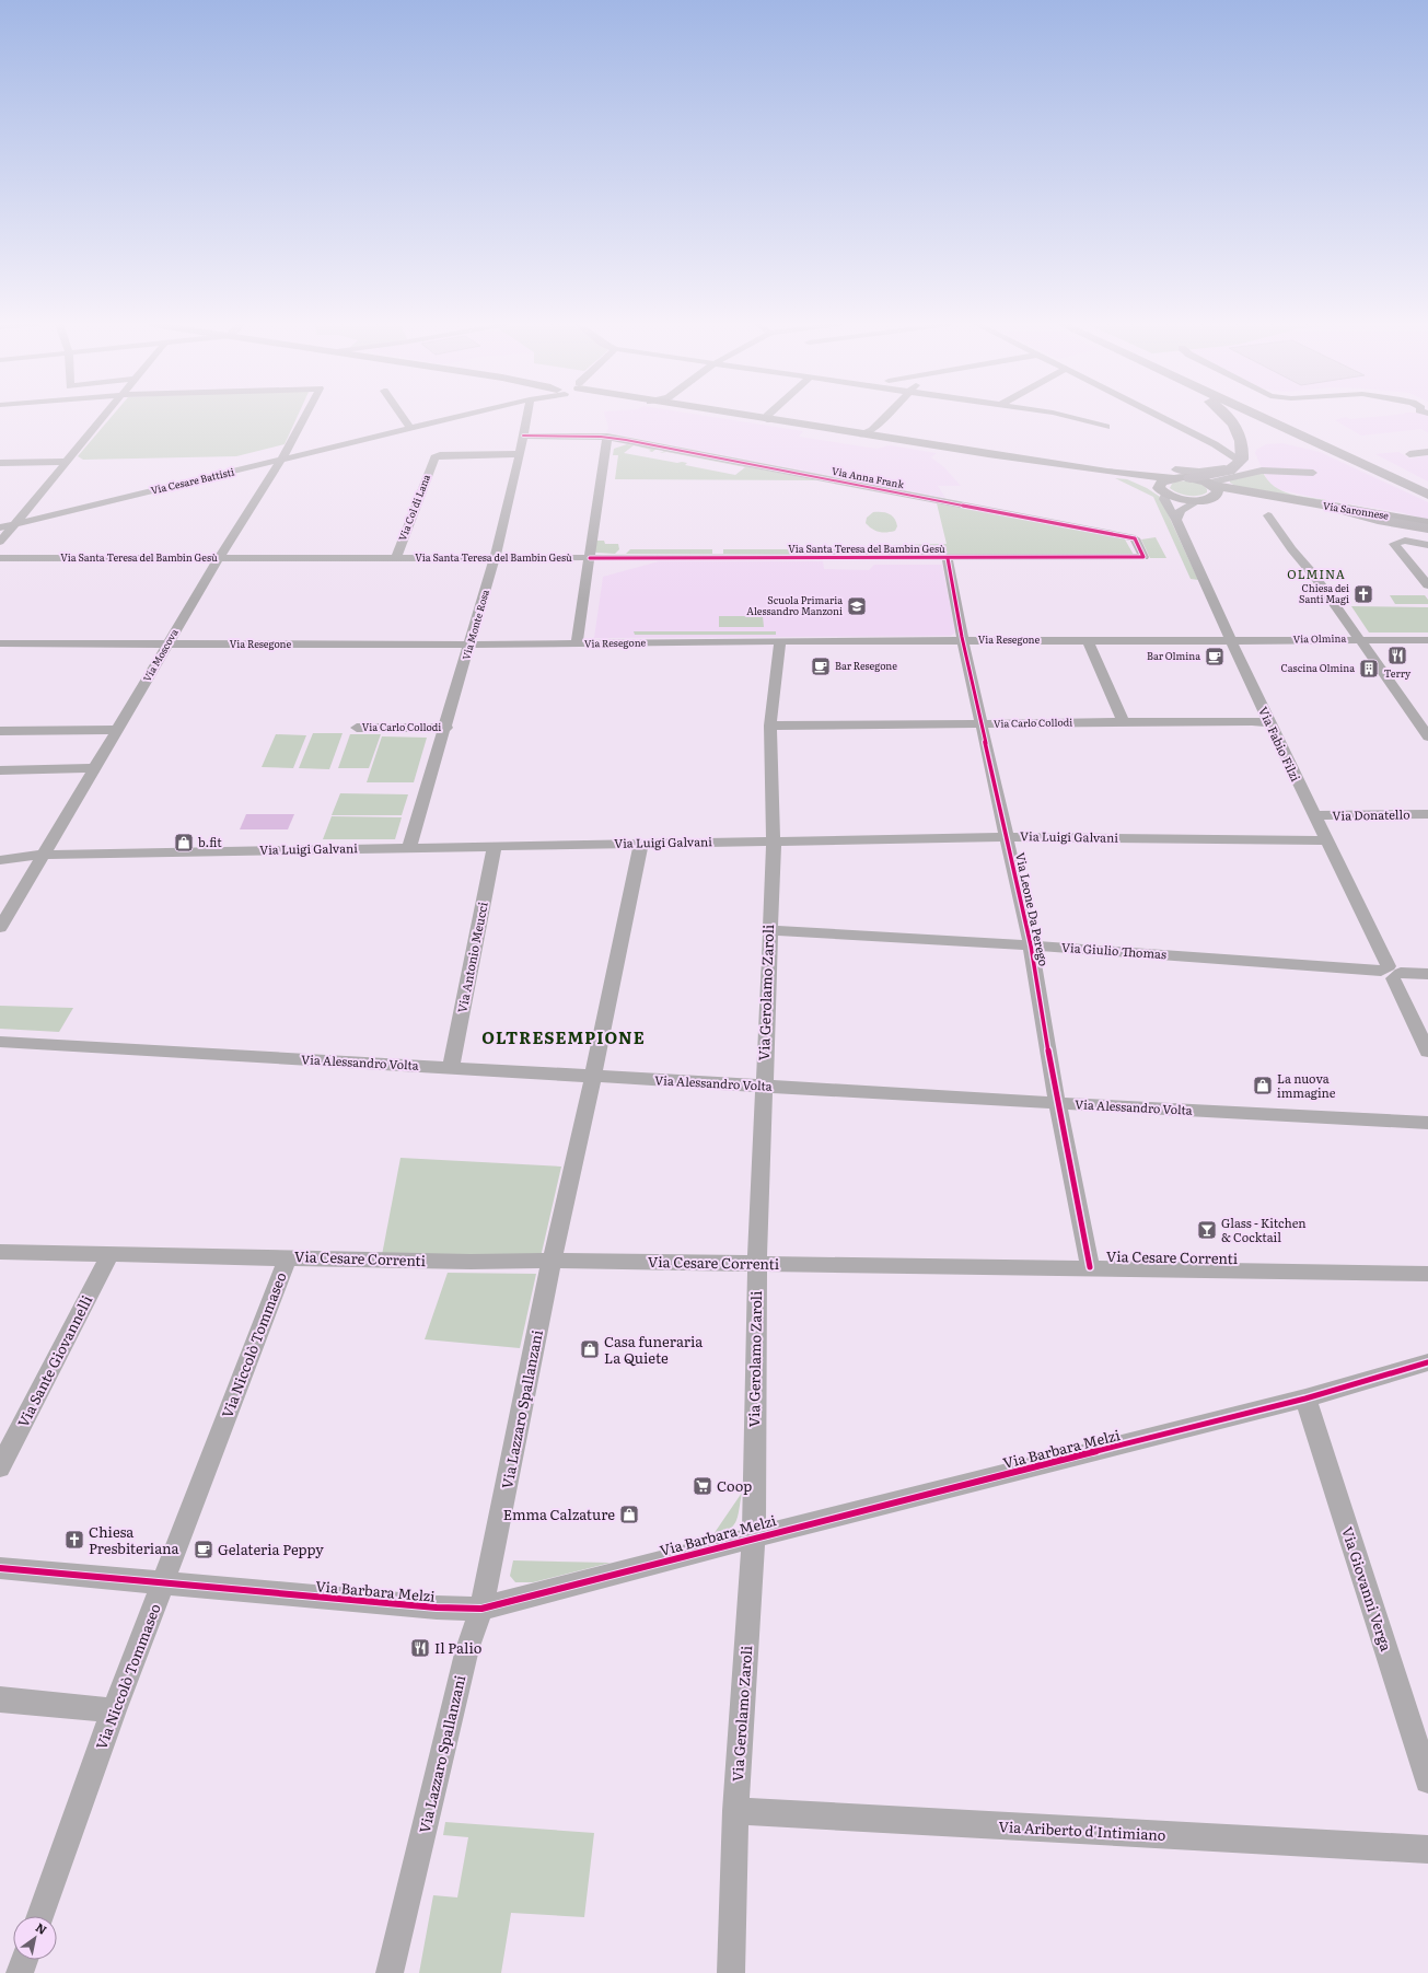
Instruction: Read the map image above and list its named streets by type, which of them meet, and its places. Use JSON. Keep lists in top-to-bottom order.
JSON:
{
  "streets": {
    "main road": ["Via Saronnese"],
    "street": [
      "Via Anna Frank",
      "Via Cesare Battisti",
      "Via Col di Lana",
      "Via Santa Teresa del Bambin Gesù",
      "Via Monte Rosa",
      "Via Olmina",
      "Via Resegone",
      "Via Moscova",
      "Via Carlo Collodi",
      "Via Fabio Filzi",
      "Via Donatello",
      "Via Luigi Galvani",
      "Via Leone Da Perego",
      "Via Giulio Thomas",
      "Via Antonio Meucci",
      "Via Gerolamo Zaroli",
      "Via Alessandro Volta",
      "Via Cesare Correnti",
      "Via Niccolò Tommaseo",
      "Via Sante Giovannelli",
      "Via Lazzaro Spallanzani",
      "Via Barbara Melzi",
      "Via Giovanni Verga",
      "Via Ariberto d'Intimiano"
    ]
  },
  "crossings": [
    ["Via Anna Frank", "Via Santa Teresa del Bambin Gesù"],
    ["Via Anna Frank", "Via Monte Rosa"],
    ["Via Cesare Battisti", "Via Moscova"],
    ["Via Col di Lana", "Via Santa Teresa del Bambin Gesù"],
    ["Via Col di Lana", "Via Monte Rosa"],
    ["Via Saronnese", "Via Fabio Filzi"],
    ["Via Santa Teresa del Bambin Gesù", "Via Monte Rosa"],
    ["Via Santa Teresa del Bambin Gesù", "Via Moscova"],
    ["Via Santa Teresa del Bambin Gesù", "Via Leone Da Perego"],
    ["Via Monte Rosa", "Via Resegone"],
    ["Via Monte Rosa", "Via Carlo Collodi"],
    ["Via Monte Rosa", "Via Luigi Galvani"],
    ["Via Olmina", "Via Resegone"],
    ["Via Olmina", "Via Fabio Filzi"],
    ["Via Resegone", "Via Moscova"],
    ["Via Resegone", "Via Fabio Filzi"],
    ["Via Resegone", "Via Leone Da Perego"],
    ["Via Resegone", "Via Gerolamo Zaroli"],
    ["Via Moscova", "Via Luigi Galvani"],
    ["Via Carlo Collodi", "Via Fabio Filzi"],
    ["Via Carlo Collodi", "Via Leone Da Perego"],
    ["Via Carlo Collodi", "Via Gerolamo Zaroli"],
    ["Via Fabio Filzi", "Via Donatello"],
    ["Via Fabio Filzi", "Via Luigi Galvani"],
    ["Via Fabio Filzi", "Via Giulio Thomas"],
    ["Via Luigi Galvani", "Via Leone Da Perego"],
    ["Via Luigi Galvani", "Via Antonio Meucci"],
    ["Via Luigi Galvani", "Via Gerolamo Zaroli"],
    ["Via Luigi Galvani", "Via Lazzaro Spallanzani"],
    ["Via Leone Da Perego", "Via Giulio Thomas"],
    ["Via Leone Da Perego", "Via Alessandro Volta"],
    ["Via Leone Da Perego", "Via Cesare Correnti"],
    ["Via Giulio Thomas", "Via Gerolamo Zaroli"],
    ["Via Antonio Meucci", "Via Alessandro Volta"],
    ["Via Gerolamo Zaroli", "Via Alessandro Volta"],
    ["Via Gerolamo Zaroli", "Via Cesare Correnti"],
    ["Via Gerolamo Zaroli", "Via Barbara Melzi"],
    ["Via Gerolamo Zaroli", "Via Ariberto d'Intimiano"],
    ["Via Alessandro Volta", "Via Lazzaro Spallanzani"],
    ["Via Cesare Correnti", "Via Niccolò Tommaseo"],
    ["Via Cesare Correnti", "Via Sante Giovannelli"],
    ["Via Cesare Correnti", "Via Lazzaro Spallanzani"],
    ["Via Niccolò Tommaseo", "Via Barbara Melzi"],
    ["Via Lazzaro Spallanzani", "Via Barbara Melzi"],
    ["Via Barbara Melzi", "Via Giovanni Verga"]
  ],
  "districts": ["OLMINA", "OLTRESEMPIONE"],
  "places": {
    "church": ["Chiesa dei Santi Magi", "Chiesa Presbiteriana"],
    "school or university": ["Scuola Primaria Alessandro Manzoni"],
    "restaurant": ["Terry", "Il Palio"],
    "cafe": ["Bar Olmina", "Bar Resegone", "Gelateria Peppy"],
    "building": ["Cascina Olmina"],
    "shop": [
      "b.fit",
      "La nuova immagine",
      "Casa funeraria La Quiete",
      "Emma Calzature"
    ],
    "bar": ["Glass - Kitchen & Cocktail"],
    "supermarket": ["Coop"]
  },
  "north": "top right"
}
